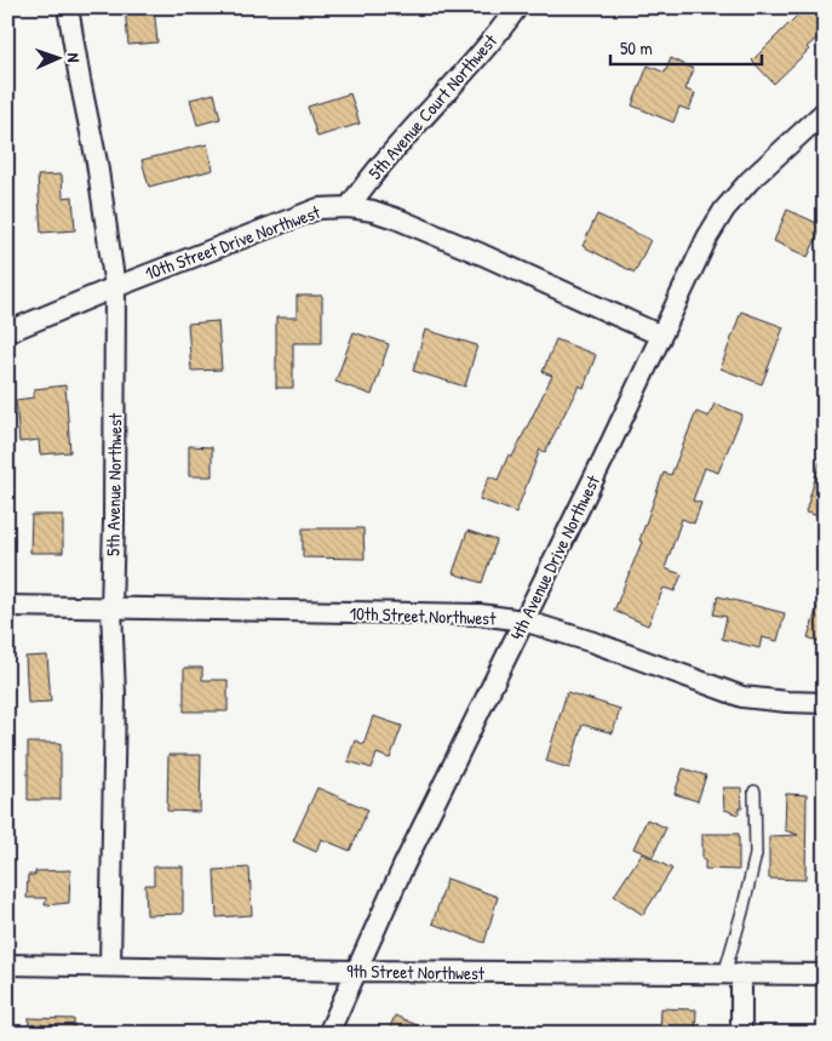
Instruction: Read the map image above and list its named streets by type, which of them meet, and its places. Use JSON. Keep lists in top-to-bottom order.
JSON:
{
  "streets": {
    "street": [
      "5th Avenue Court Northwest",
      "10th Street Drive Northwest",
      "5th Avenue Northwest",
      "4th Avenue Drive Northwest",
      "10th Street Northwest",
      "9th Street Northwest"
    ]
  },
  "crossings": [
    ["5th Avenue Court Northwest", "10th Street Drive Northwest"],
    ["10th Street Drive Northwest", "5th Avenue Northwest"],
    ["10th Street Drive Northwest", "4th Avenue Drive Northwest"],
    ["5th Avenue Northwest", "10th Street Northwest"],
    ["5th Avenue Northwest", "9th Street Northwest"],
    ["4th Avenue Drive Northwest", "10th Street Northwest"],
    ["4th Avenue Drive Northwest", "9th Street Northwest"]
  ],
  "scale_bar": "50 m",
  "north": "right"
}
